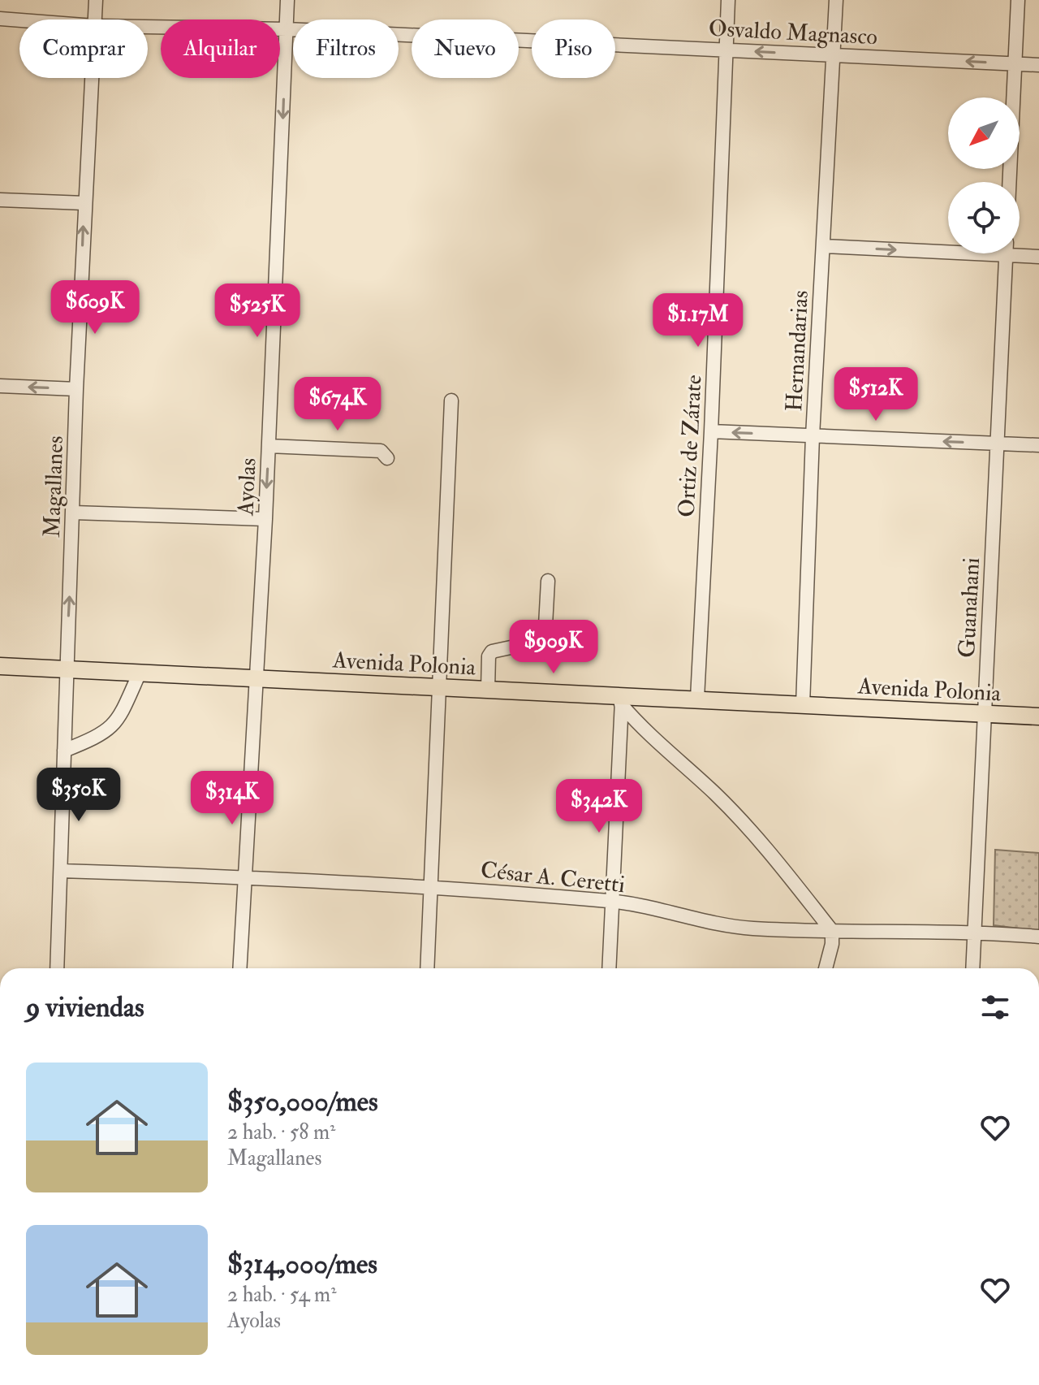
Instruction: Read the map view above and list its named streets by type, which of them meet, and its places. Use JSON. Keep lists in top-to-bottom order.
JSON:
{
  "streets": {
    "main road": ["Avenida Polonia"],
    "street": [
      "Osvaldo Magnasco",
      "Hernandarias",
      "Ortiz de Zárate",
      "Magallanes",
      "Ayolas",
      "Guanahani",
      "César A. Ceretti"
    ]
  },
  "crossings": [
    ["Osvaldo Magnasco", "Hernandarias"],
    ["Osvaldo Magnasco", "Ortiz de Zárate"],
    ["Osvaldo Magnasco", "Ayolas"],
    ["Hernandarias", "Avenida Polonia"],
    ["Ortiz de Zárate", "Avenida Polonia"],
    ["Magallanes", "Avenida Polonia"],
    ["Magallanes", "César A. Ceretti"],
    ["Ayolas", "Avenida Polonia"],
    ["Ayolas", "César A. Ceretti"],
    ["Guanahani", "Avenida Polonia"],
    ["Guanahani", "César A. Ceretti"]
  ],
  "one_way": ["Magallanes", "Ayolas"],
  "north": "bottom left",
  "page": {
    "chip": [
      "Comprar",
      "Alquilar",
      "Filtros",
      "Nuevo",
      "Piso"
    ],
    "price": [
      "$609K",
      "$525K",
      "$1.17M",
      "$512K",
      "$674K",
      "$909K",
      "$350K",
      "$314K",
      "$342K"
    ],
    "heading": "9 viviendas",
    "list": [
      {
        "name": "$350,000/mes",
        "note": "2 hab. · 58 m² · Magallanes"
      },
      {
        "name": "$314,000/mes",
        "note": "2 hab. · 54 m² · Ayolas"
      }
    ]
  }
}
